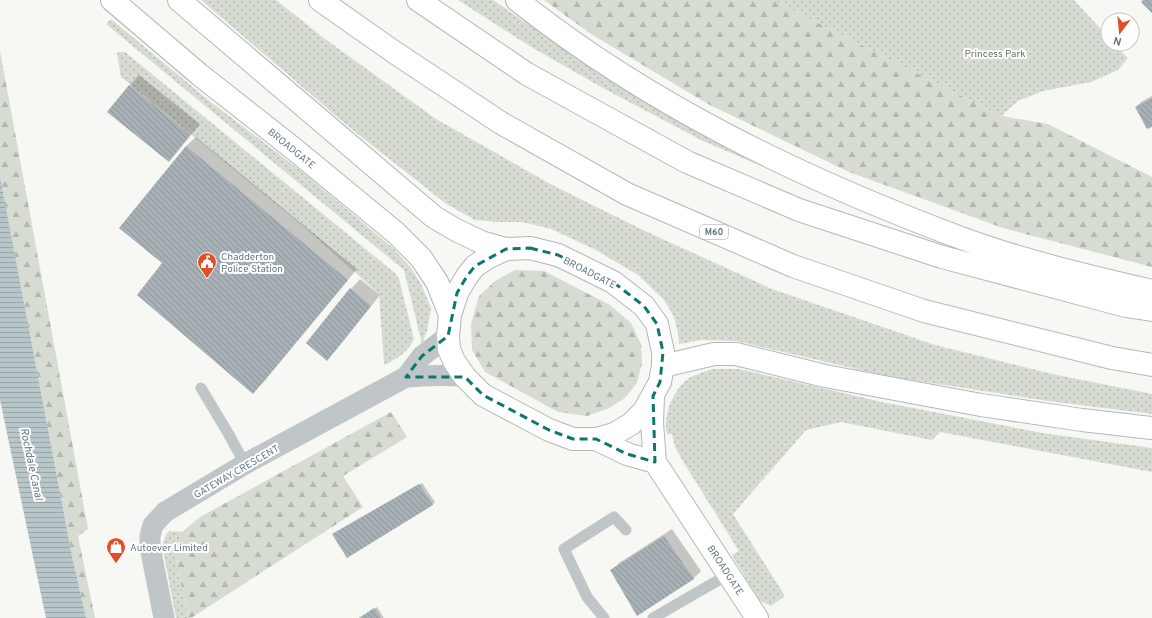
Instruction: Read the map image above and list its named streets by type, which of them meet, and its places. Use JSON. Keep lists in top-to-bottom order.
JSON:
{
  "streets": {
    "main road": ["BROADGATE", "M60"],
    "street": ["GATEWAY CRESCENT"]
  },
  "crossings": [
    ["BROADGATE", "GATEWAY CRESCENT"]
  ],
  "water": ["Rochdale Canal"],
  "parks": ["Princess Park"],
  "places": {
    "public building": ["Chadderton Police Station"],
    "shop": ["Autoever Limited"]
  },
  "north": "bottom"
}
